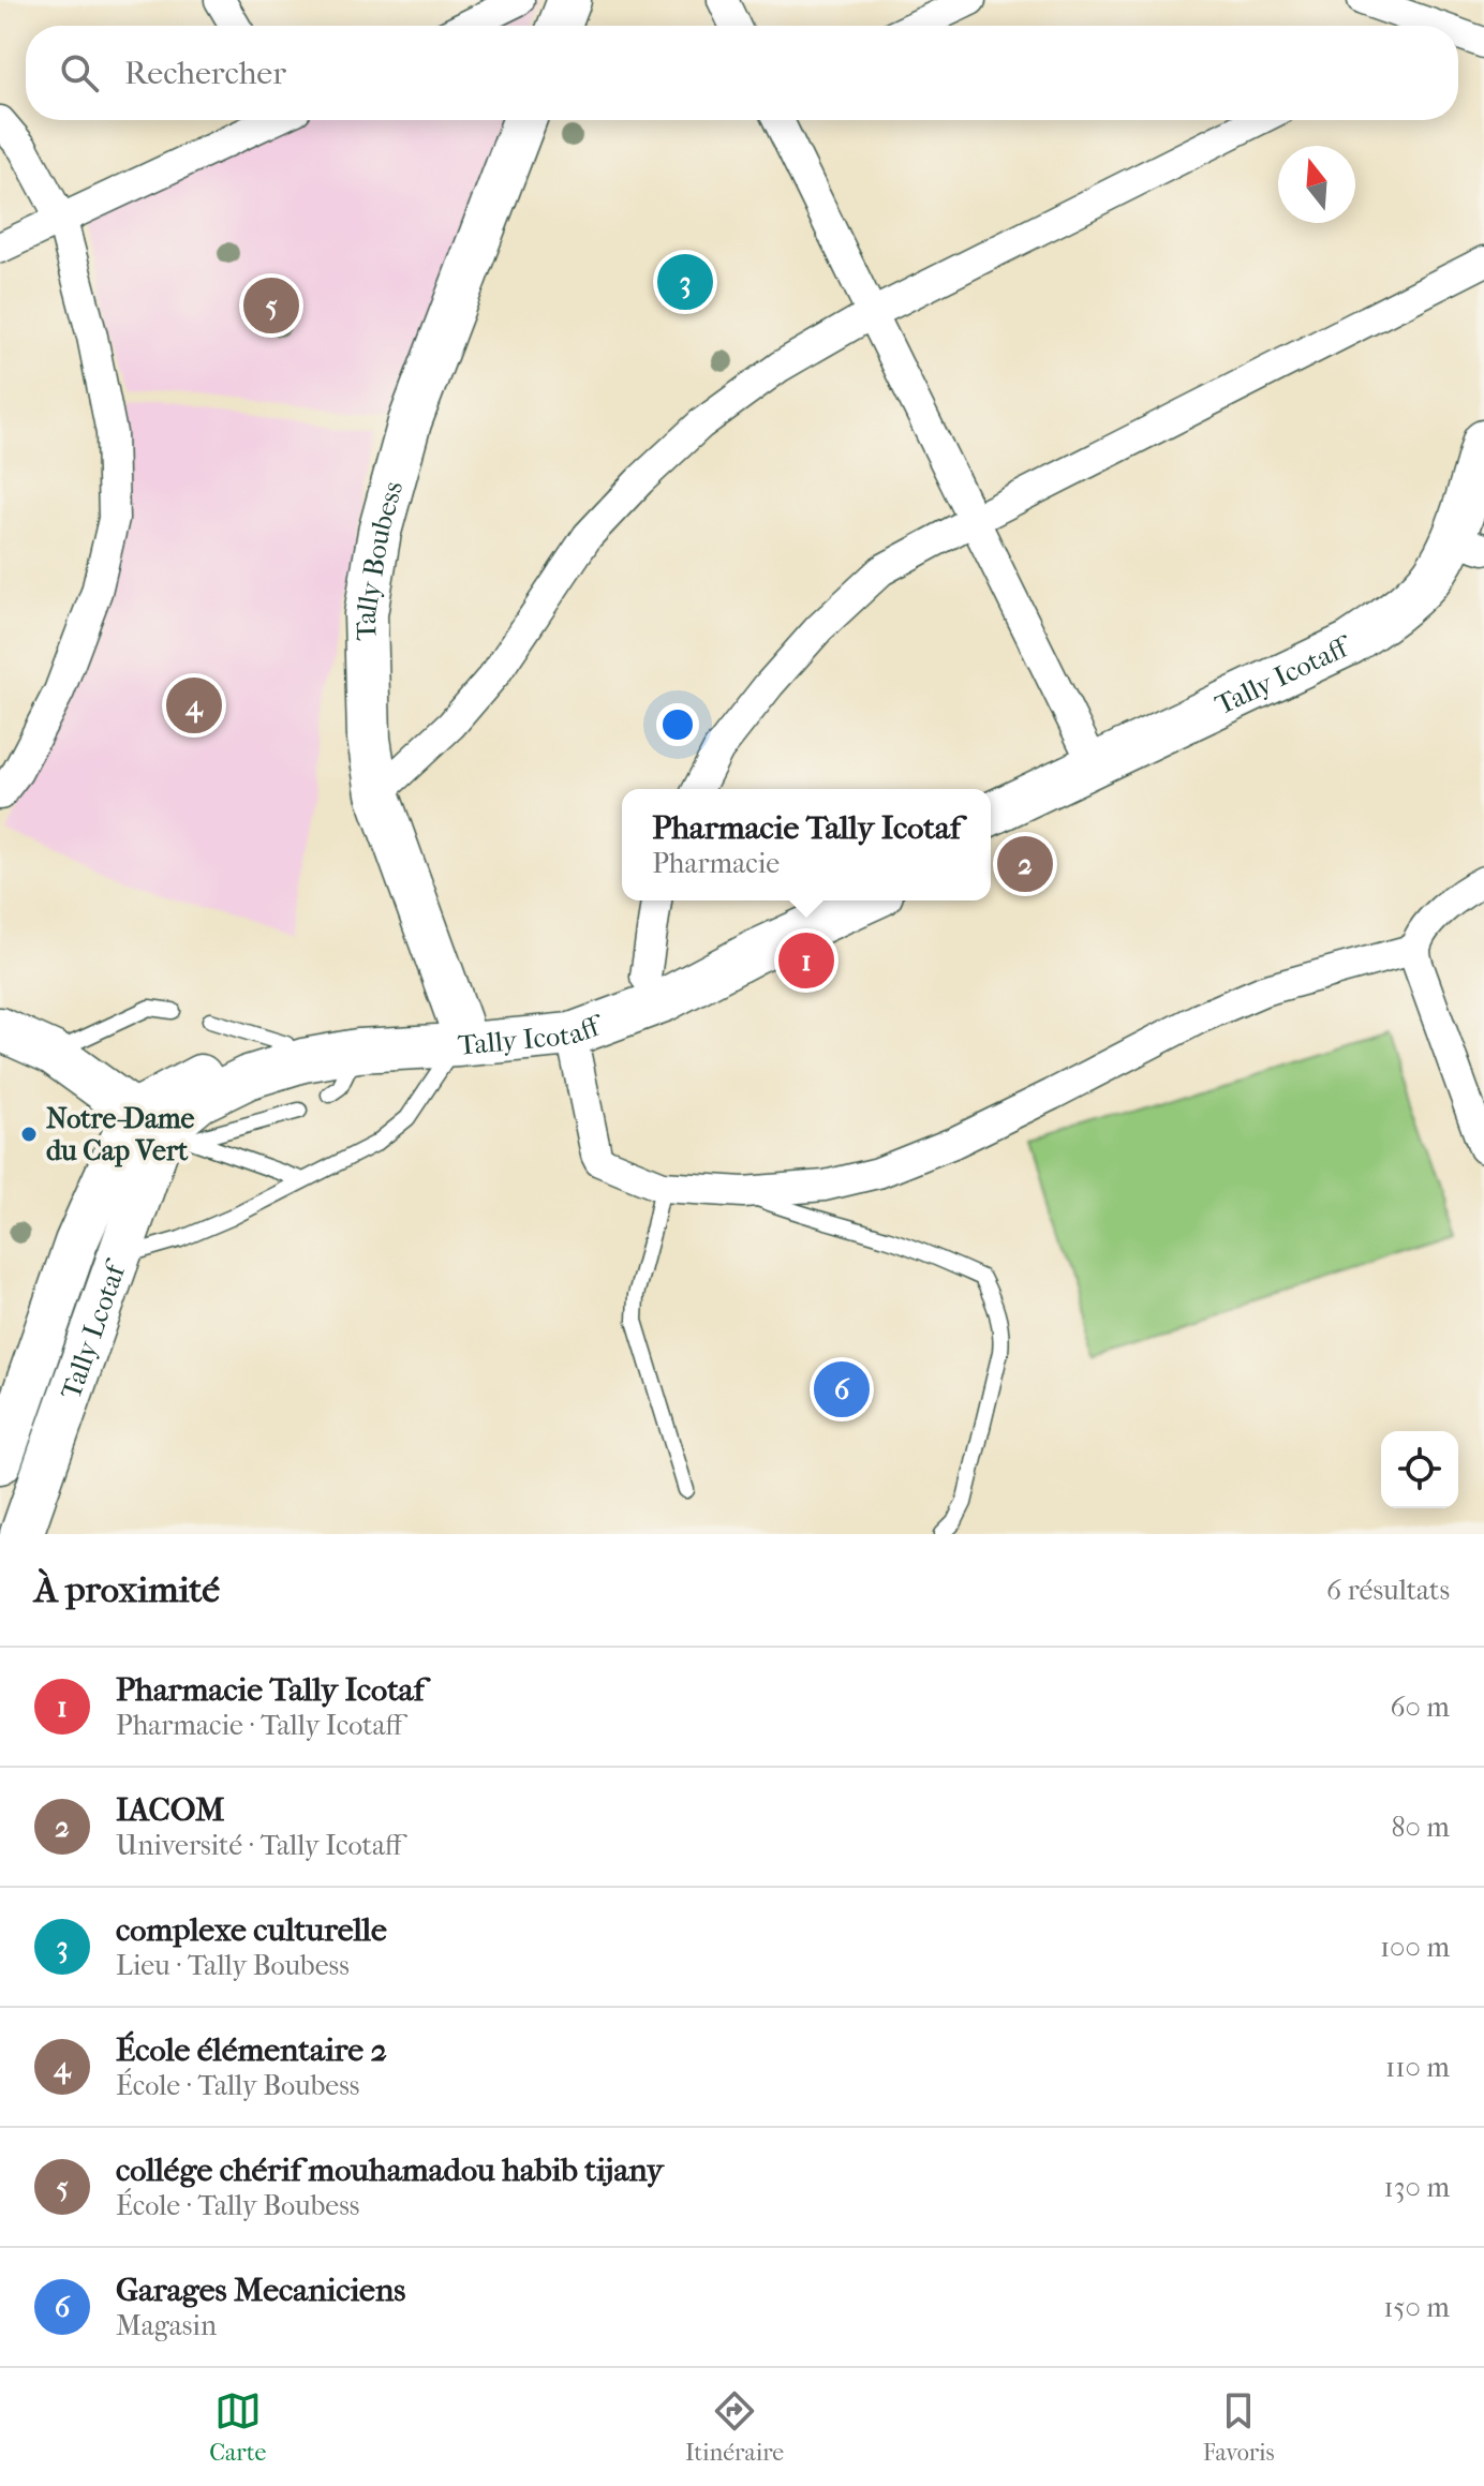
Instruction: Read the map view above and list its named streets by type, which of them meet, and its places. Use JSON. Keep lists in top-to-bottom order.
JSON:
{
  "streets": {
    "street": ["Tally Boubess", "Tally Icotaff", "Tally Lcotaf"]
  },
  "crossings": [
    ["Tally Boubess", "Tally Icotaff"],
    ["Tally Icotaff", "Tally Lcotaf"]
  ],
  "places": ["Notre-Dame du Cap Vert"],
  "north": "top",
  "page": {
    "search": "Rechercher",
    "pins": [
      "3",
      "5",
      "4",
      "2",
      "1",
      "6"
    ],
    "popup": ["Pharmacie Tally Icotaf", "Pharmacie"],
    "heading": ["À proximité", "6 résultats"],
    "list": [
      {
        "mark": "1",
        "name": "Pharmacie Tally Icotaf",
        "note": "Pharmacie · Tally Icotaff",
        "value": "60 m"
      },
      {
        "mark": "2",
        "name": "IACOM",
        "note": "Université · Tally Icotaff",
        "value": "80 m"
      },
      {
        "mark": "3",
        "name": "complexe culturelle",
        "note": "Lieu · Tally Boubess",
        "value": "100 m"
      },
      {
        "mark": "4",
        "name": "École élémentaire 2",
        "note": "École · Tally Boubess",
        "value": "110 m"
      },
      {
        "mark": "5",
        "name": "collége chérif mouhamadou habib tijany",
        "note": "École · Tally Boubess",
        "value": "130 m"
      },
      {
        "mark": "6",
        "name": "Garages Mecaniciens",
        "note": "Magasin",
        "value": "150 m"
      }
    ],
    "nav": ["Carte", "Itinéraire", "Favoris"]
  }
}
